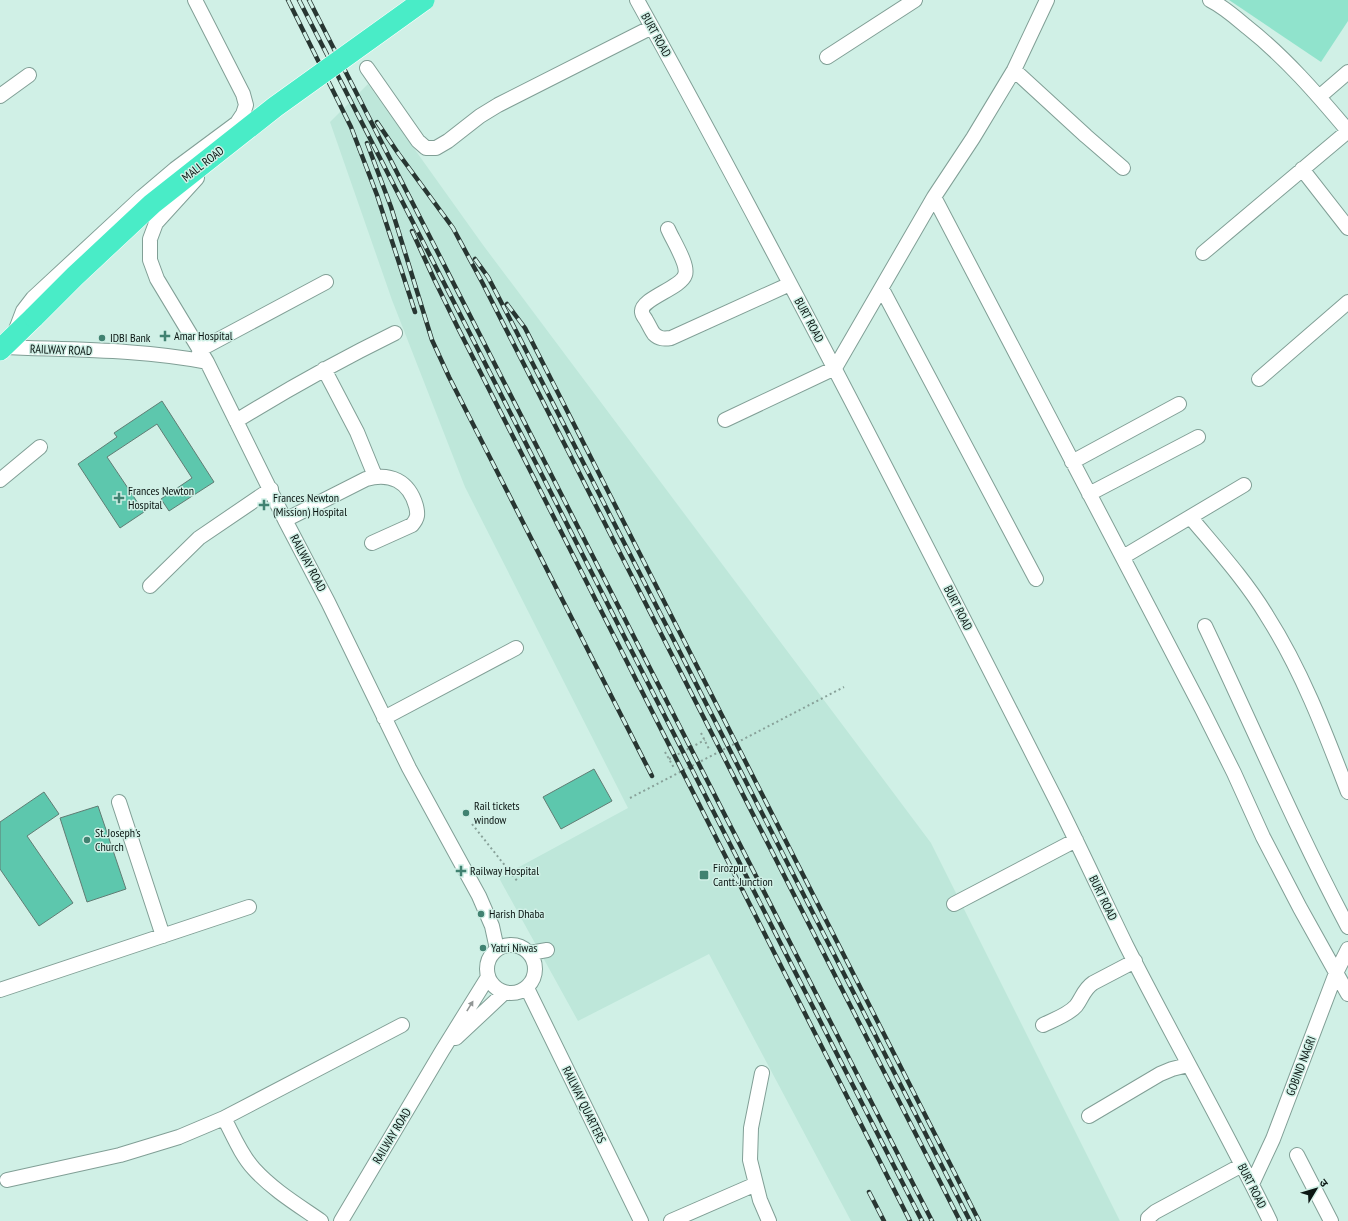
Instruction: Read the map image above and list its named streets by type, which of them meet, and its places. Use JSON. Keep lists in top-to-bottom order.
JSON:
{
  "streets": {
    "highway": ["MALL ROAD"],
    "street": [
      "BURT ROAD",
      "RAILWAY ROAD",
      "GOBIND NAGRI",
      "RAILWAY QUARTERS"
    ]
  },
  "crossings": [
    ["BURT ROAD", "GOBIND NAGRI"],
    ["MALL ROAD", "RAILWAY ROAD"],
    ["RAILWAY ROAD", "RAILWAY QUARTERS"]
  ],
  "places": {
    "health": [
      "Amar Hospital",
      "Frances Newton Hospital",
      "Frances Newton (Mission) Hospital",
      "Railway Hospital"
    ],
    "other": [
      "IDBI Bank",
      "Rail tickets window",
      "St. Joseph's Church",
      "Harish Dhaba",
      "Yatri Niwas"
    ],
    "transit": ["Firozpur Cantt. Junction"]
  },
  "north": "top right"
}
